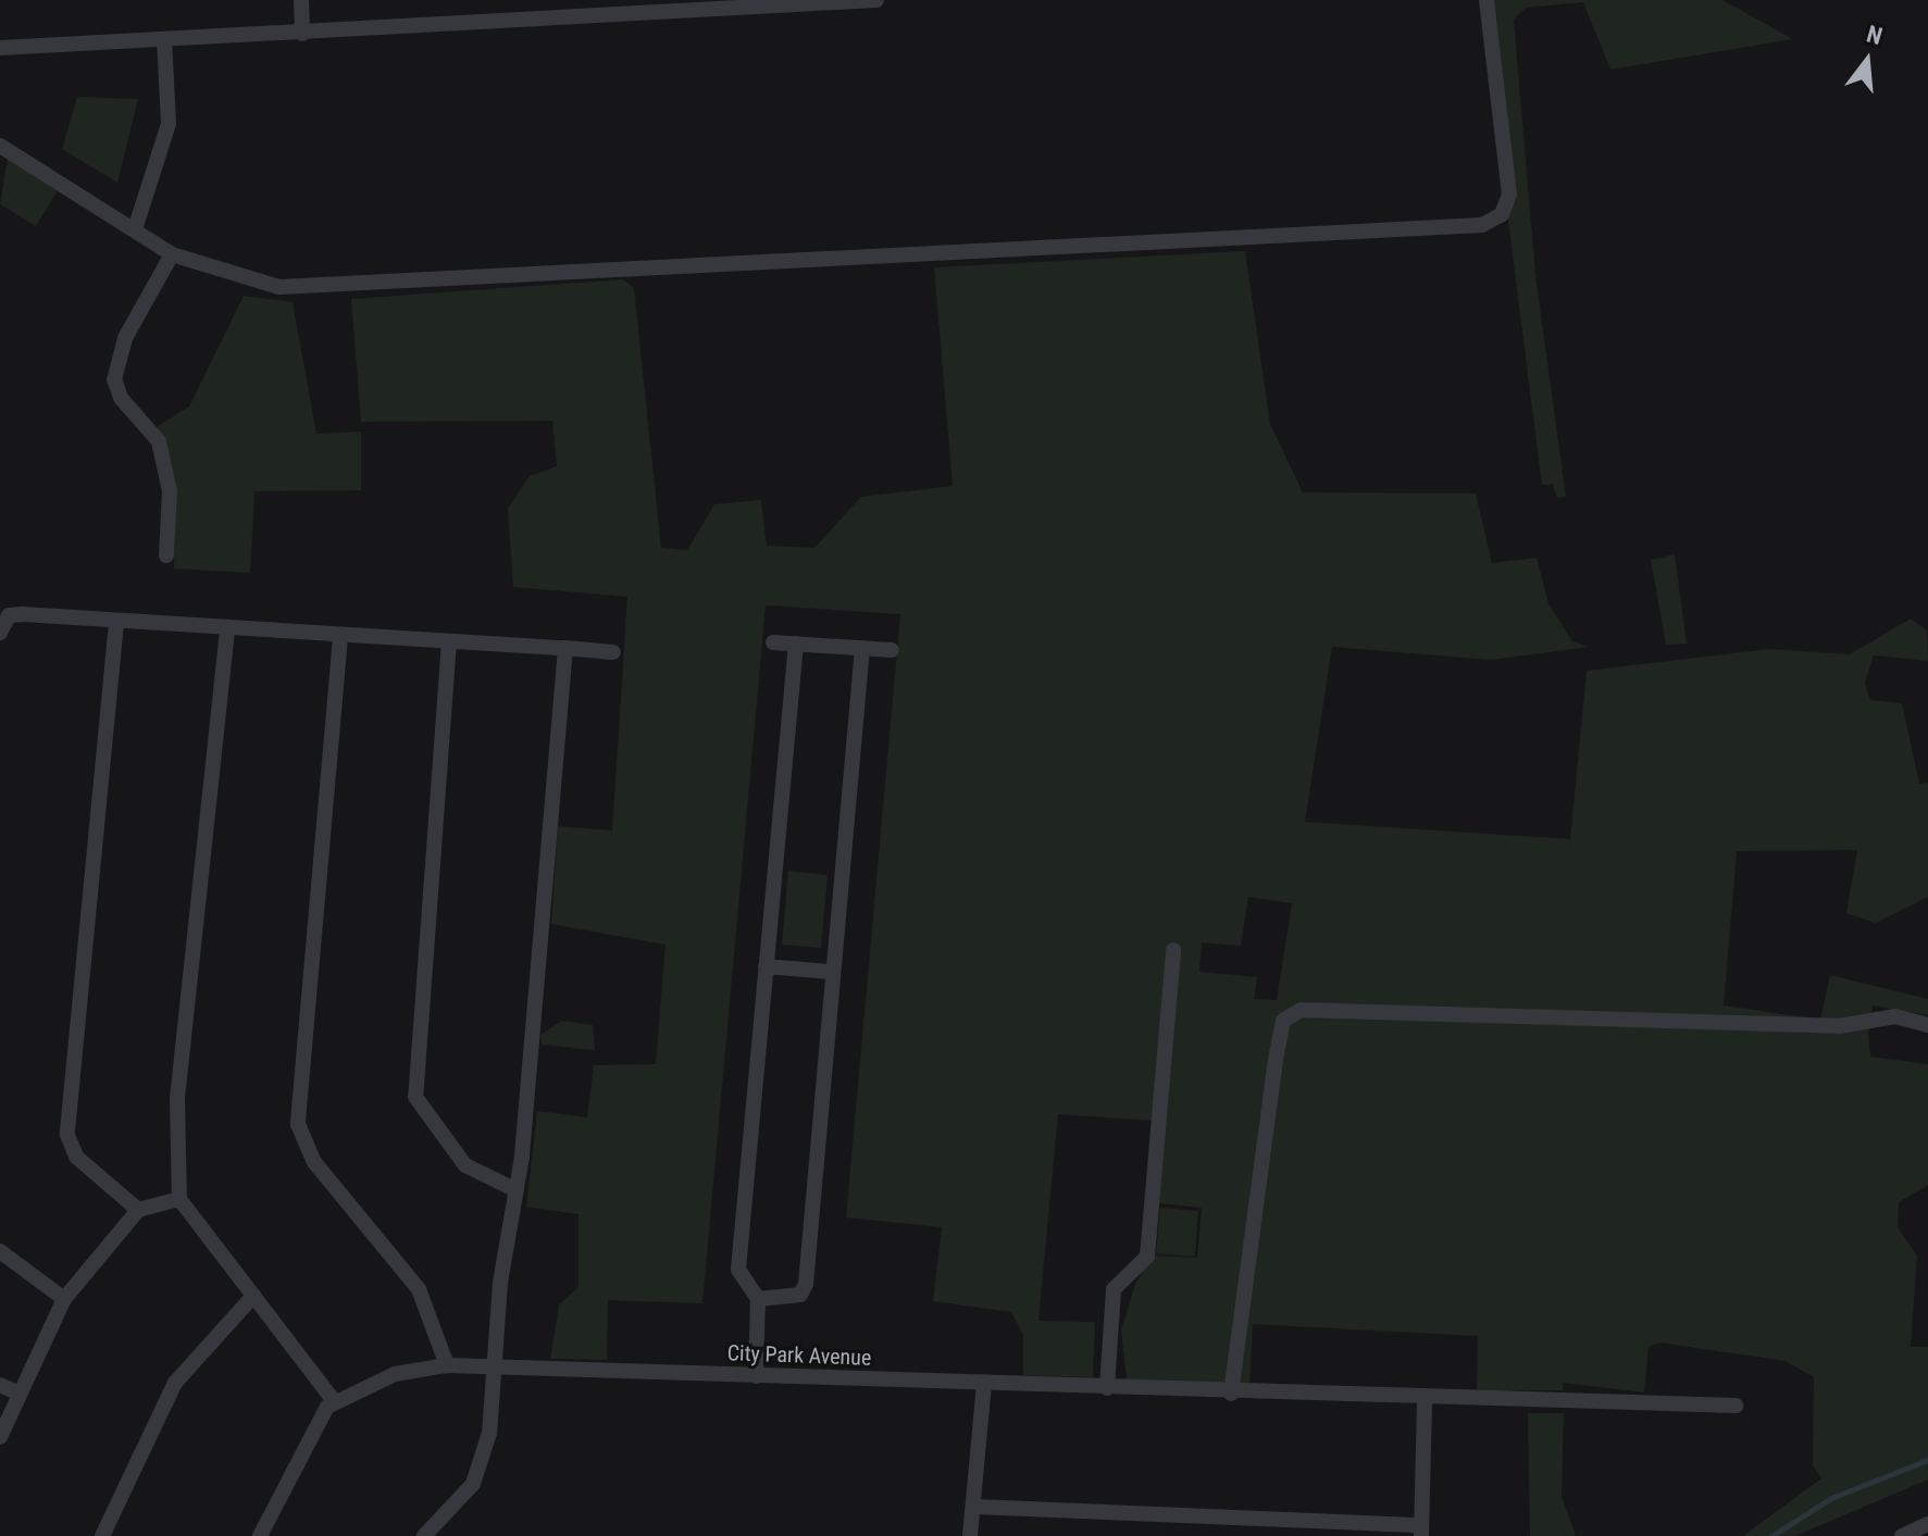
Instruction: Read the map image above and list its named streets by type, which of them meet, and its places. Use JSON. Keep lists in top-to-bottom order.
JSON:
{
  "streets": {
    "street": ["City Park Avenue"]
  },
  "north": "top"
}
